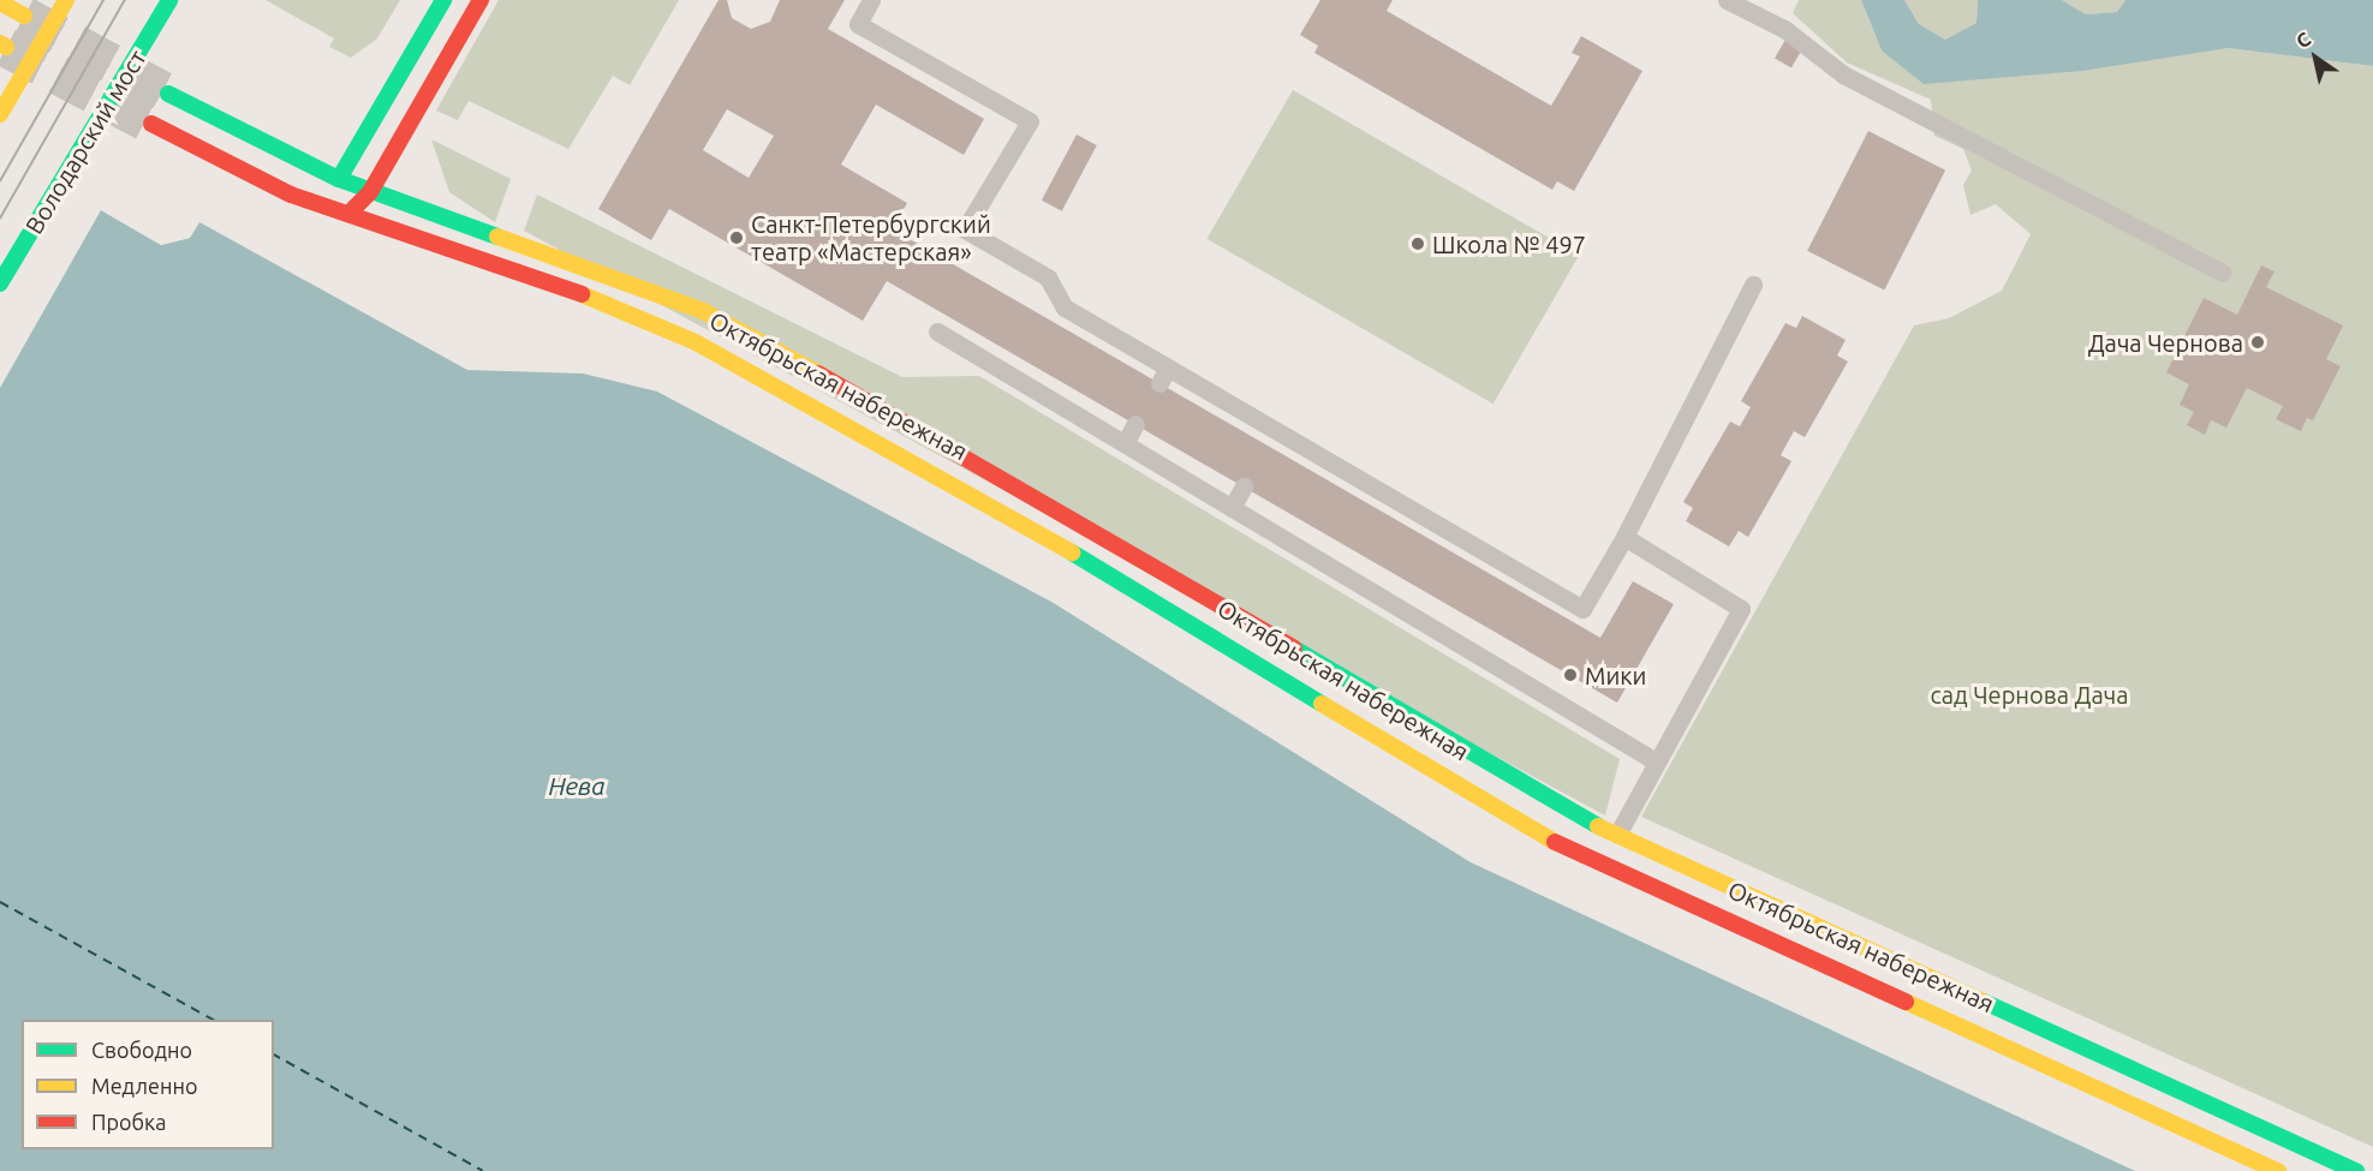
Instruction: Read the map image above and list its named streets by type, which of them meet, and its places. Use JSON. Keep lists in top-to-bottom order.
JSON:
{
  "streets": {
    "main road": ["Володарский мост", "Октябрьская набережная"]
  },
  "water": ["Нева"],
  "parks": ["сад Чернова Дача"],
  "places": [
    "Санкт-Петербургский театр «Мастерская»",
    "Школа № 497",
    "Дача Чернова",
    "Мики"
  ],
  "legend": ["Свободно", "Медленно", "Пробка"],
  "north": "top left"
}
